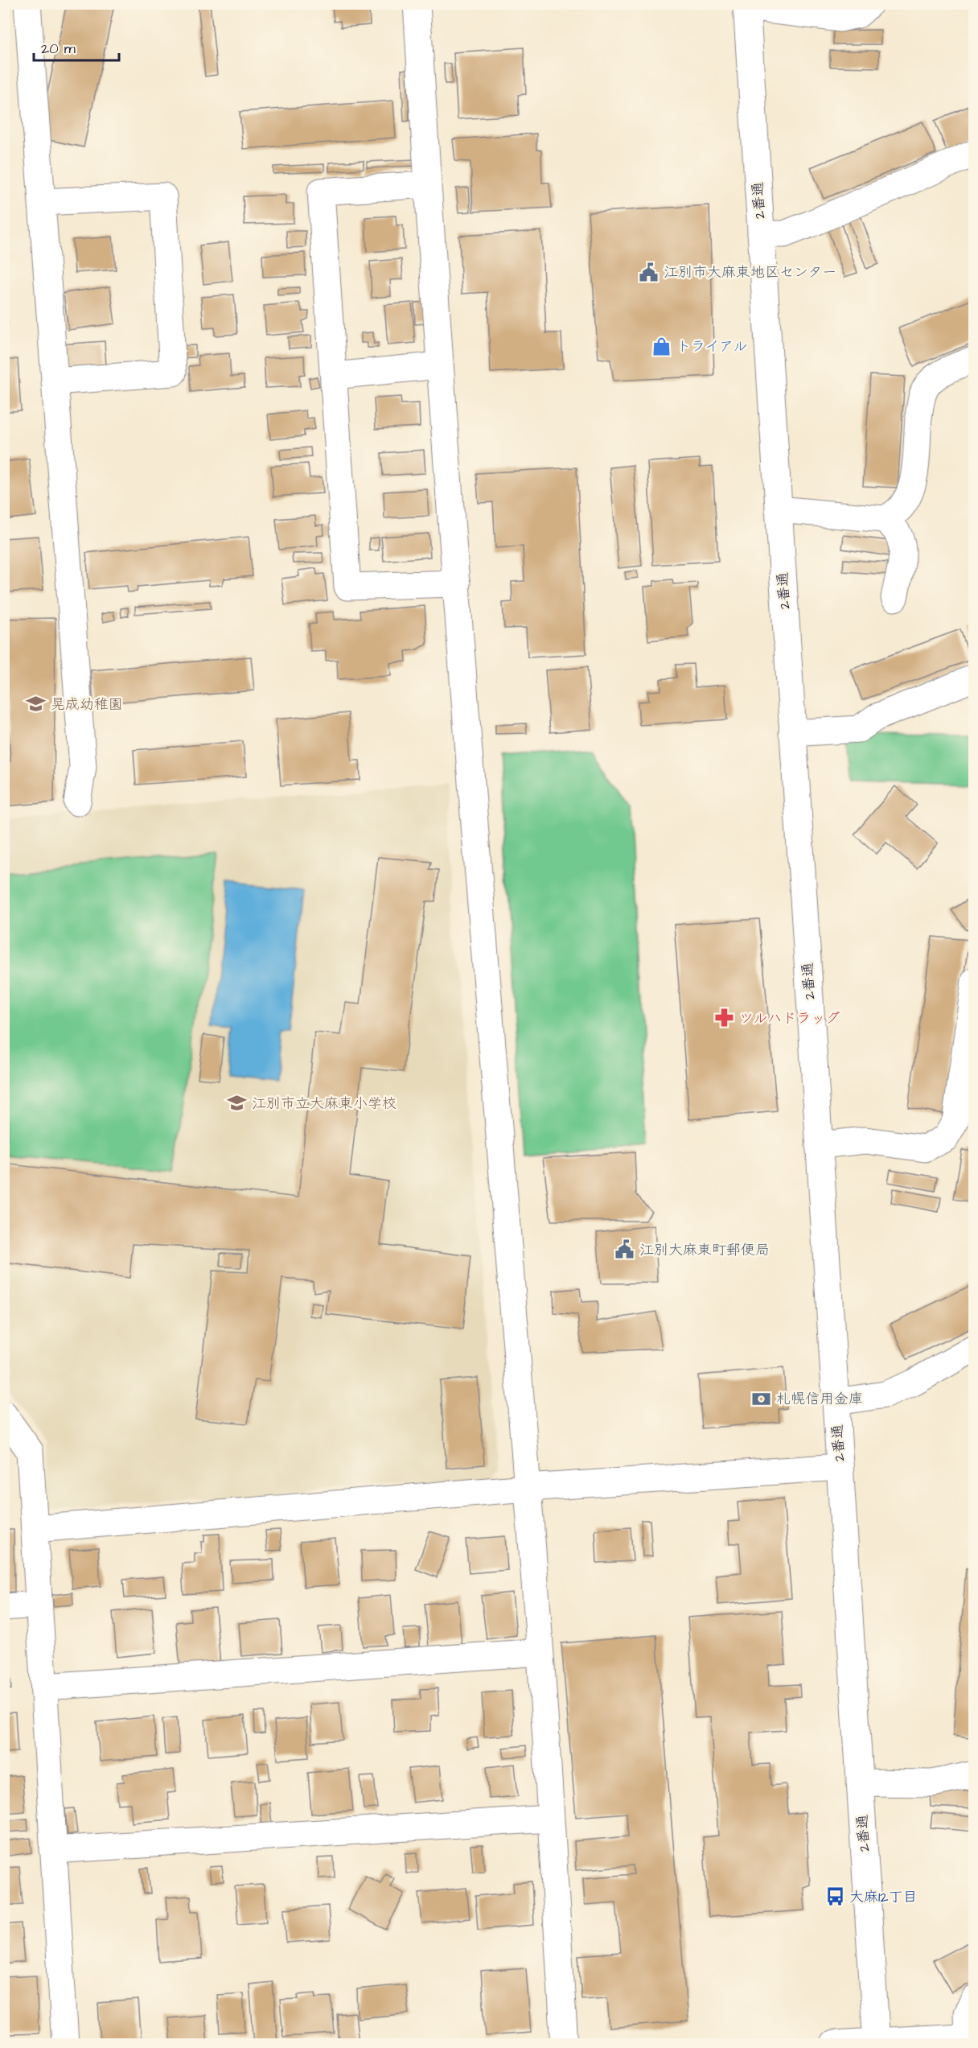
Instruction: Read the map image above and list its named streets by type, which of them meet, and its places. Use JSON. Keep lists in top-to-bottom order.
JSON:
{
  "streets": {
    "street": ["2番通"]
  },
  "places": {
    "public building": ["江別市大麻東地区センター", "江別大麻東町郵便局"],
    "shop": ["トライアル"],
    "school or university": ["晃成幼稚園", "江別市立大麻東小学校"],
    "pharmacy": ["ツルハドラッグ"],
    "bank": ["札幌信用金庫"],
    "bus stop": ["大麻12丁目"]
  },
  "scale_bar": "20 m"
}
